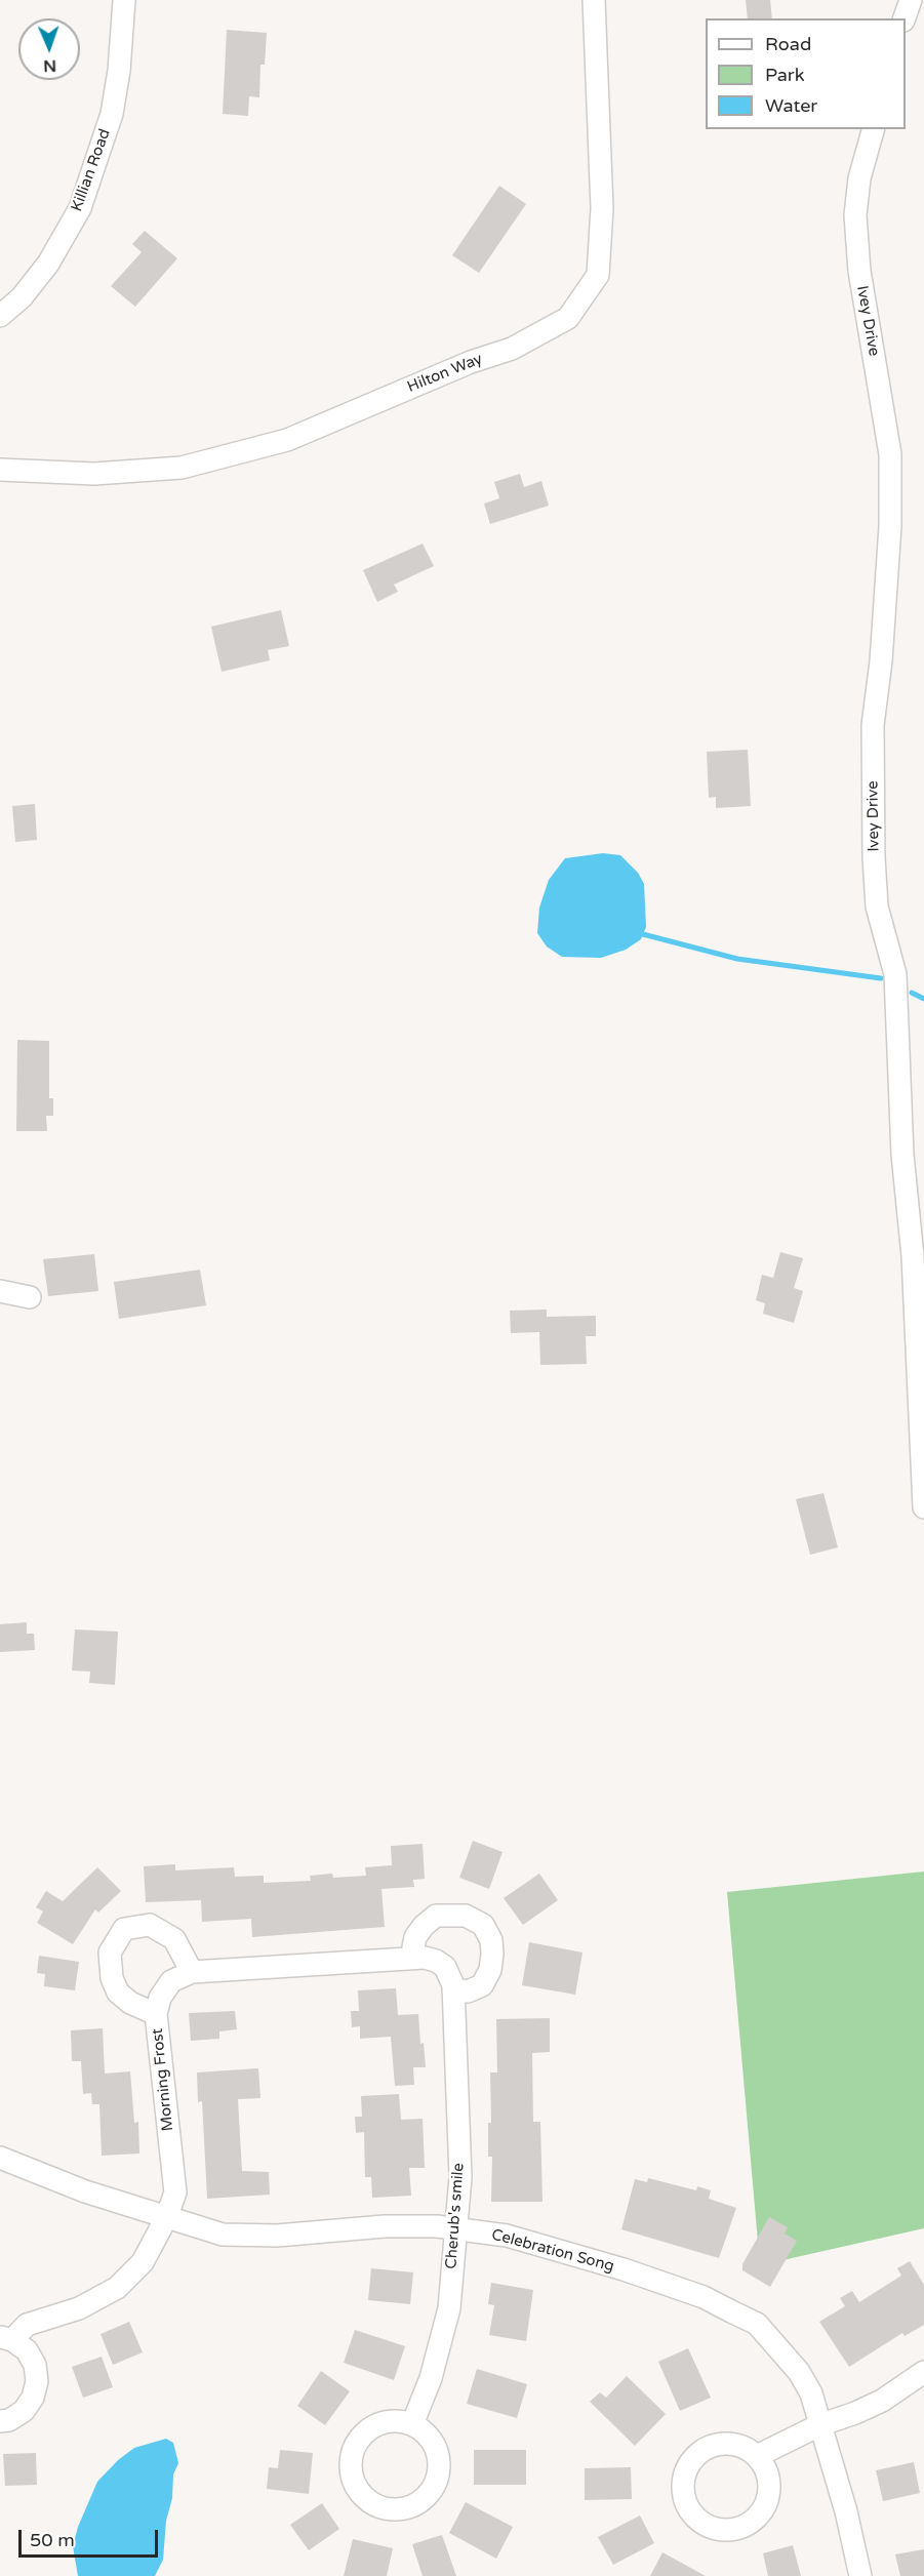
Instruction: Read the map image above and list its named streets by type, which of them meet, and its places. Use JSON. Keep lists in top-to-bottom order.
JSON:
{
  "streets": {
    "street": [
      "Killian Road",
      "Ivey Drive",
      "Hilton Way",
      "Morning Frost",
      "Cherub's smile",
      "Celebration Song"
    ]
  },
  "crossings": [
    ["Morning Frost", "Cherub's smile"],
    ["Morning Frost", "Celebration Song"],
    ["Cherub's smile", "Celebration Song"]
  ],
  "legend": ["Road", "Park", "Water"],
  "scale_bar": "50 m",
  "north": "bottom"
}
